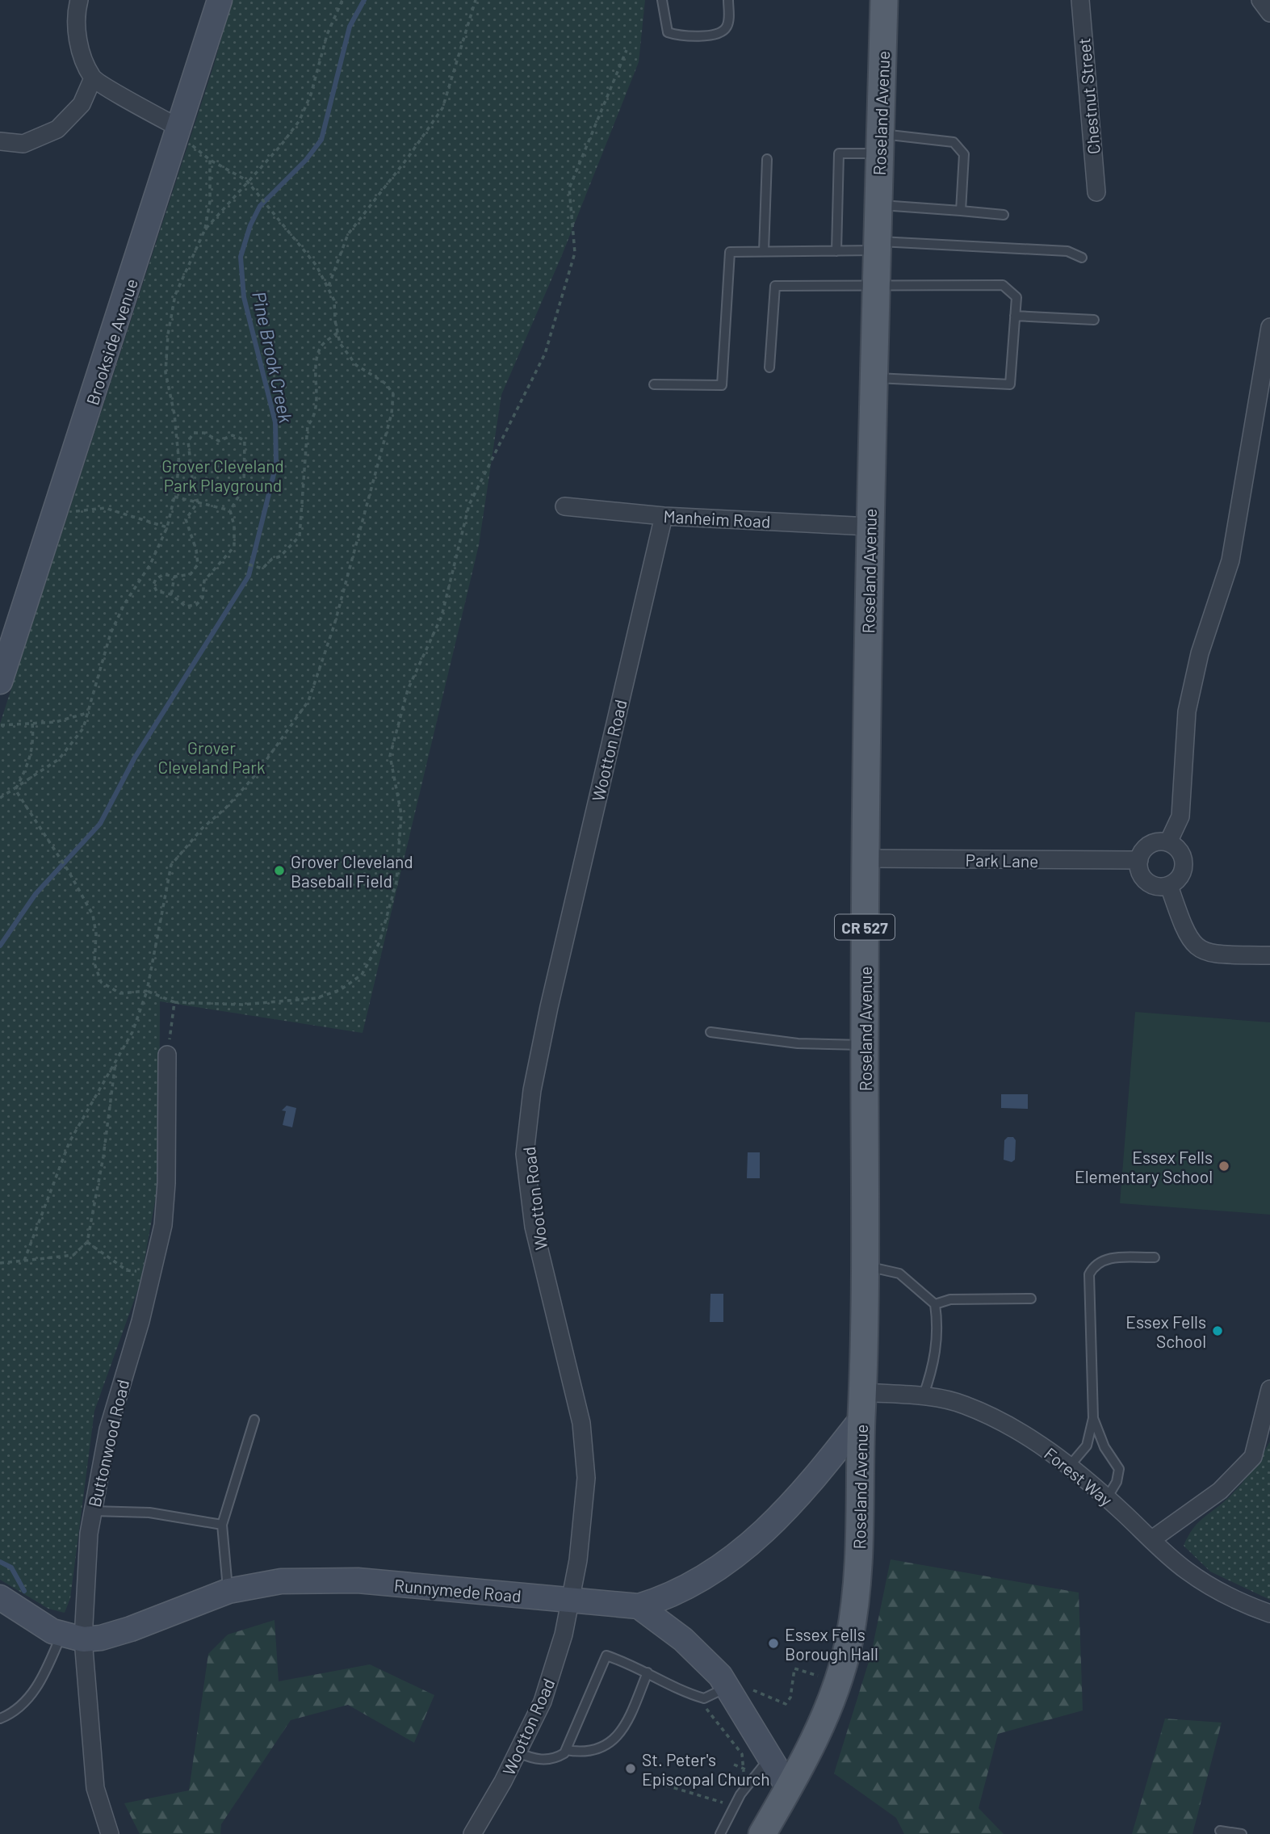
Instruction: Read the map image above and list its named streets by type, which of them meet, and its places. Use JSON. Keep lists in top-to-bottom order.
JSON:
{
  "streets": {
    "main road": ["Roseland Avenue", "CR 527"],
    "street": [
      "Chestnut Street",
      "Brookside Avenue",
      "Manheim Road",
      "Wootton Road",
      "Park Lane",
      "Buttonwood Road",
      "Forest Way",
      "Runnymede Road"
    ]
  },
  "crossings": [
    ["Roseland Avenue", "Manheim Road"],
    ["Roseland Avenue", "Park Lane"],
    ["Roseland Avenue", "Forest Way"],
    ["Roseland Avenue", "Runnymede Road"],
    ["Manheim Road", "Wootton Road"],
    ["Wootton Road", "Runnymede Road"],
    ["Buttonwood Road", "Runnymede Road"]
  ],
  "water": ["Pine Brook Creek"],
  "parks": ["Grover Cleveland Park Playground", "Grover Cleveland Park"],
  "places": [
    "Grover Cleveland Baseball Field",
    "Essex Fells Elementary School",
    "Essex Fells School",
    "Essex Fells Borough Hall",
    "St. Peter's Episcopal Church"
  ]
}
